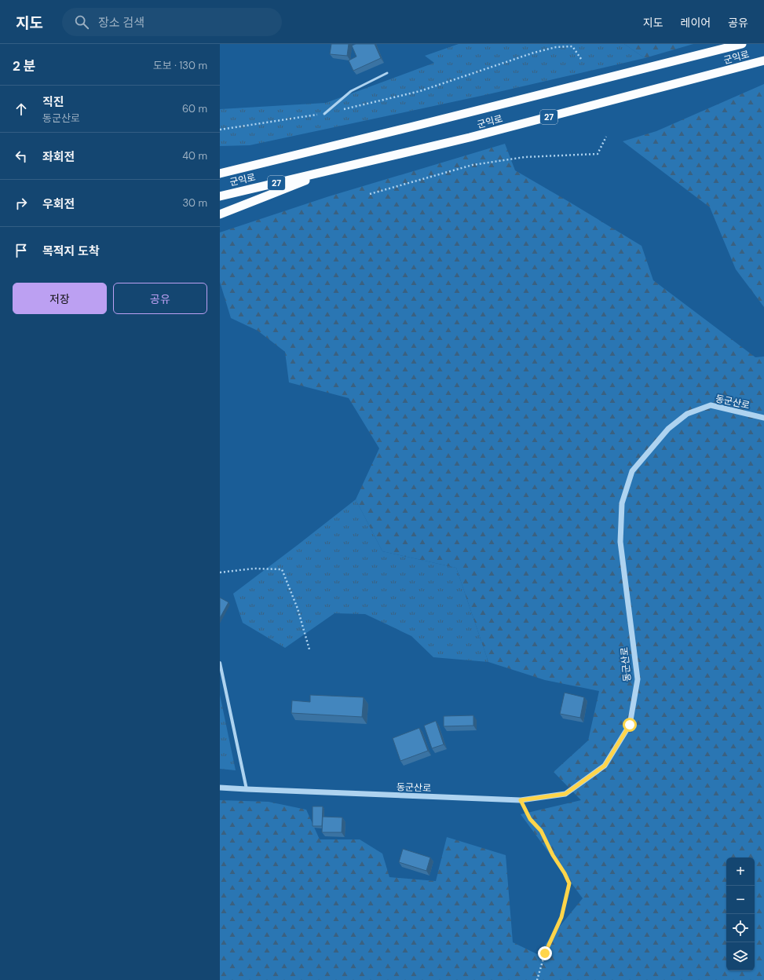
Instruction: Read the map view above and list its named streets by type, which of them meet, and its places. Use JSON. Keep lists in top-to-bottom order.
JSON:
{
  "streets": {
    "highway": ["군익로", "27"],
    "street": ["동군산로"]
  },
  "page": {
    "header": "지도",
    "search": "장소 검색",
    "nav": ["지도", "레이어", "공유"],
    "heading": ["2 분", "도보 · 130 m"],
    "list": [
      ["직진", "동군산로", "60 m"],
      ["좌회전", "40 m"],
      ["우회전", "30 m"],
      "목적지 도착"
    ],
    "buttons": ["저장", "공유"],
    "map_buttons": ["+", "−"]
  }
}
